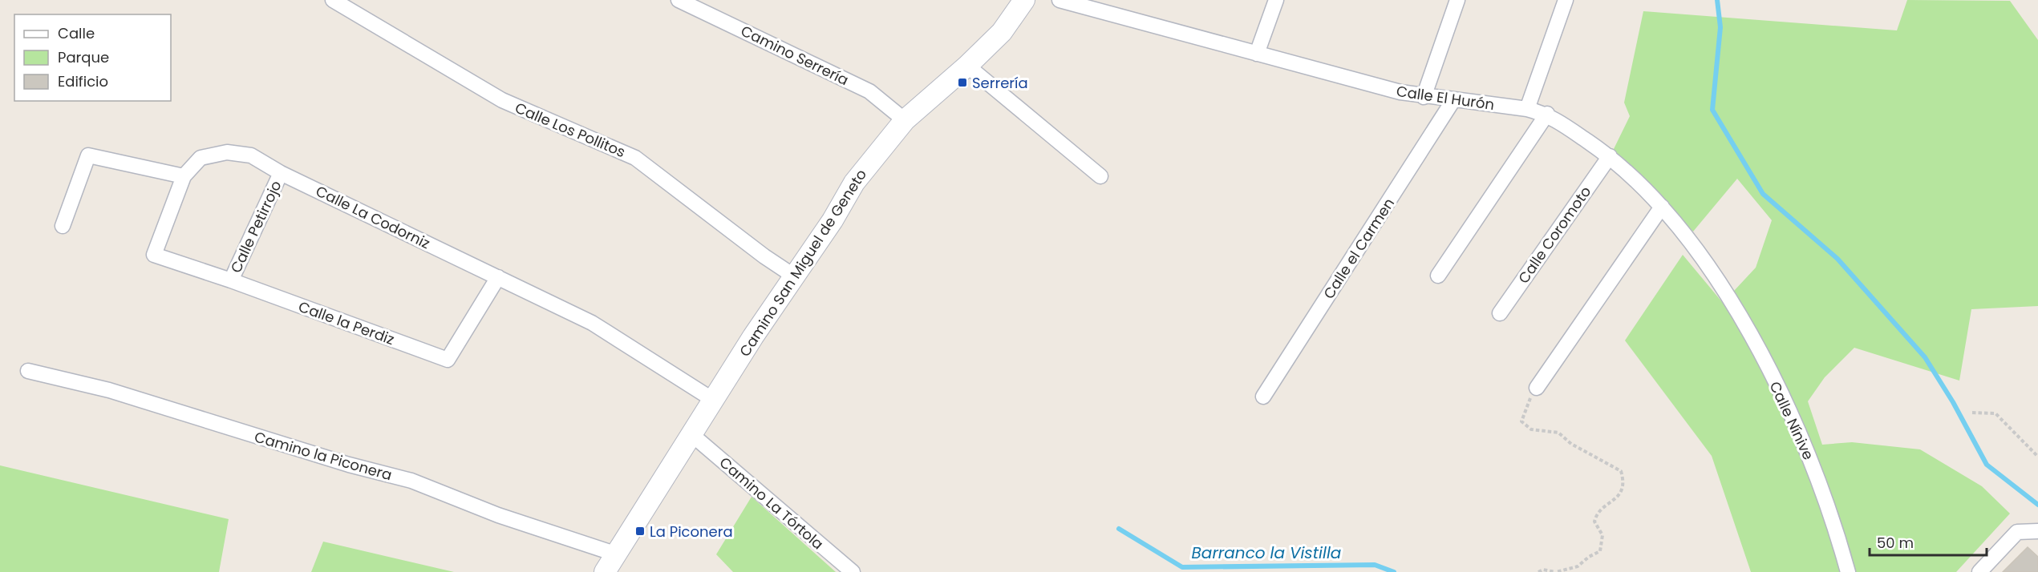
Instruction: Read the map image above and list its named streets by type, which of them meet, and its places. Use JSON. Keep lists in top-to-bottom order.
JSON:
{
  "streets": {
    "main road": ["Camino San Miguel de Geneto"],
    "street": [
      "Camino Serrería",
      "Calle El Hurón",
      "Calle Los Pollitos",
      "Calle La Codorniz",
      "Calle Petirrojo",
      "Calle Coromoto",
      "Calle el Carmen",
      "Calle la Perdiz",
      "Calle Nínive",
      "Camino la Piconera",
      "Camino La Tórtola"
    ]
  },
  "crossings": [
    ["Camino Serrería", "Camino San Miguel de Geneto"],
    ["Calle El Hurón", "Calle Coromoto"],
    ["Calle El Hurón", "Calle el Carmen"],
    ["Calle El Hurón", "Calle Nínive"],
    ["Calle Los Pollitos", "Camino San Miguel de Geneto"],
    ["Calle La Codorniz", "Calle Petirrojo"],
    ["Calle La Codorniz", "Camino San Miguel de Geneto"],
    ["Calle La Codorniz", "Calle la Perdiz"],
    ["Calle Petirrojo", "Calle la Perdiz"],
    ["Camino San Miguel de Geneto", "Camino la Piconera"],
    ["Camino San Miguel de Geneto", "Camino La Tórtola"]
  ],
  "water": ["Barranco la Vistilla"],
  "places": {
    "transit": ["Serrería", "La Piconera"]
  },
  "legend": ["Calle", "Parque", "Edificio"],
  "scale_bar": "50 m"
}
